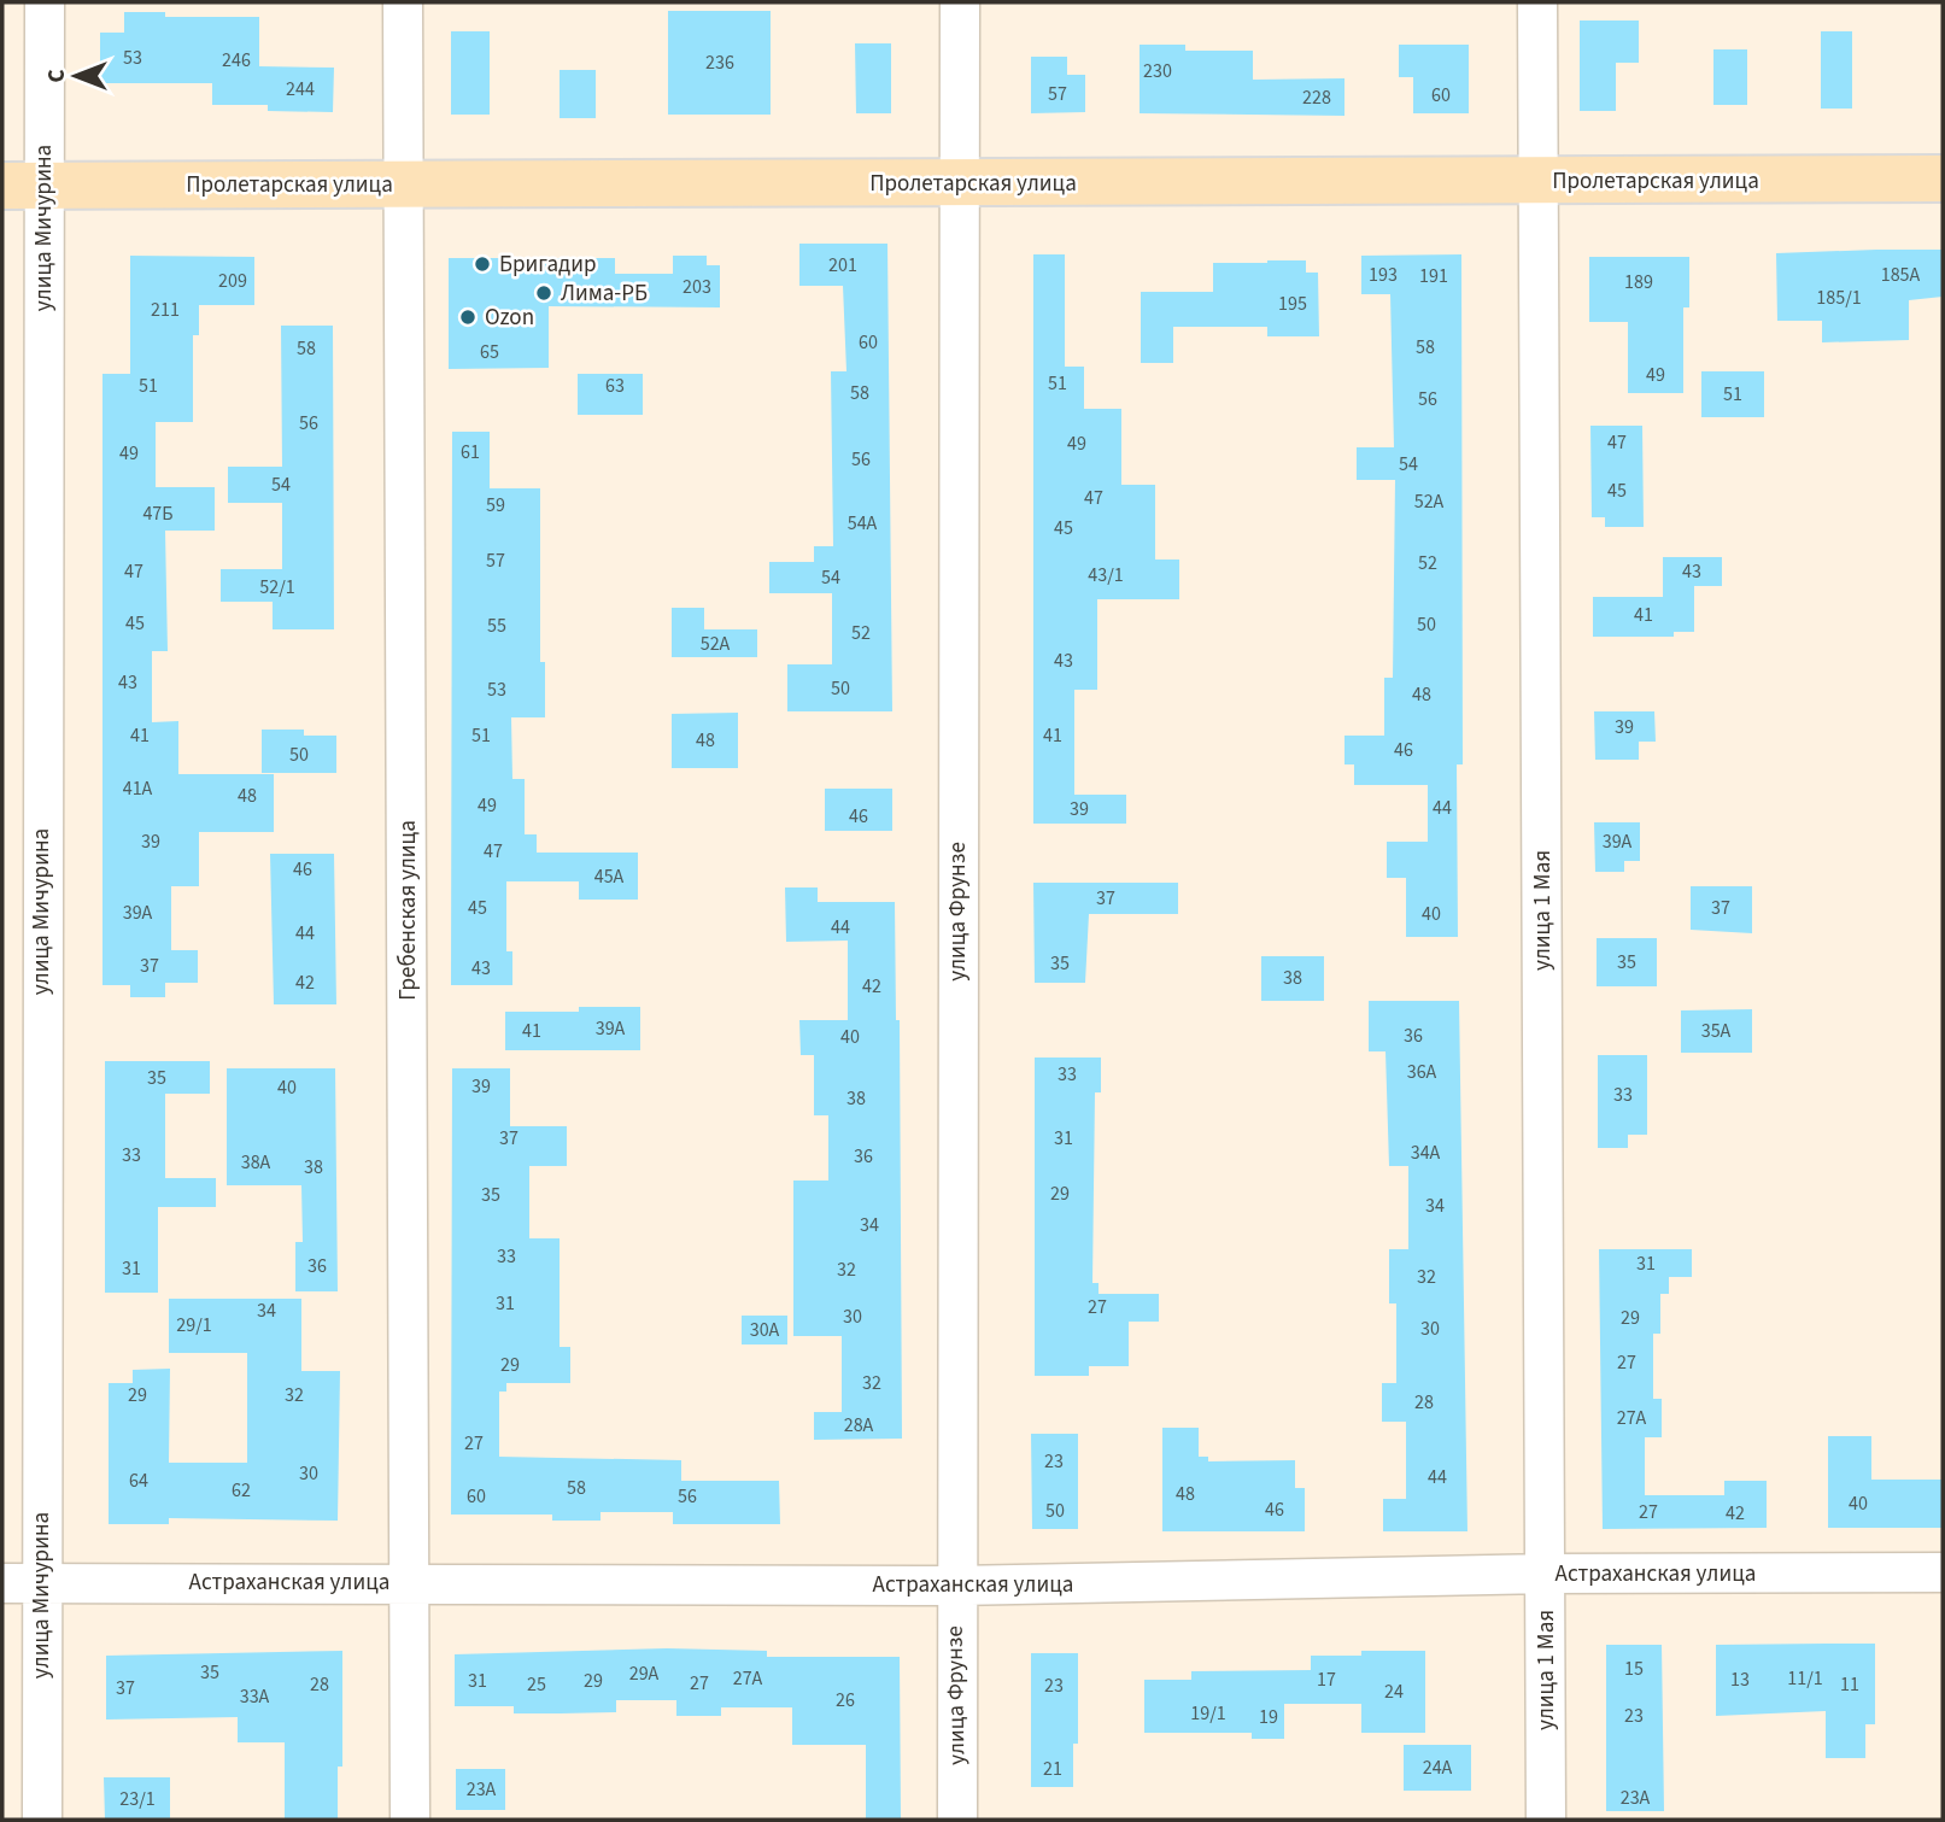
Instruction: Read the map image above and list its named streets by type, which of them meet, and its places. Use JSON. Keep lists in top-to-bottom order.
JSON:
{
  "streets": {
    "main road": ["Пролетарская улица"],
    "street": [
      "улица Мичурина",
      "Гребенская улица",
      "улица 1 Мая",
      "улица Фрунзе",
      "Астраханская улица"
    ]
  },
  "crossings": [
    ["Пролетарская улица", "улица Мичурина"],
    ["Пролетарская улица", "Гребенская улица"],
    ["Пролетарская улица", "улица 1 Мая"],
    ["Пролетарская улица", "улица Фрунзе"],
    ["улица Мичурина", "Астраханская улица"],
    ["Гребенская улица", "Астраханская улица"],
    ["улица 1 Мая", "Астраханская улица"],
    ["улица Фрунзе", "Астраханская улица"]
  ],
  "places": ["Бригадир", "Лима-РБ", "Ozon"],
  "house_numbers": [
    "53",
    "246",
    "236",
    "230",
    "244",
    "57",
    "60",
    "228",
    "201",
    "193",
    "185А",
    "191",
    "209",
    "189",
    "203",
    "185/1",
    "195",
    "211",
    "60",
    "58",
    "58",
    "65",
    "49",
    "51",
    "51",
    "63",
    "58",
    "51",
    "56",
    "56",
    "47",
    "49",
    "61",
    "49",
    "56",
    "54",
    "54",
    "45",
    "47",
    "52А",
    "59",
    "47Б",
    "54А",
    "45",
    "57",
    "52",
    "47",
    "43",
    "43/1",
    "54",
    "52/1",
    "41",
    "45",
    "50",
    "55",
    "52",
    "52А",
    "43",
    "43",
    "50",
    "53",
    "48",
    "39",
    "41",
    "51",
    "41",
    "48",
    "46",
    "50",
    "41А",
    "48",
    "49",
    "44",
    "39",
    "46",
    "39",
    "39А",
    "47",
    "46",
    "45А",
    "37",
    "45",
    "37",
    "39А",
    "40",
    "44",
    "44",
    "35",
    "35",
    "37",
    "43",
    "38",
    "42",
    "42",
    "39А",
    "41",
    "35А",
    "36",
    "40",
    "36А",
    "33",
    "35",
    "39",
    "40",
    "33",
    "38",
    "37",
    "31",
    "34А",
    "33",
    "36",
    "38А",
    "38",
    "29",
    "35",
    "34",
    "34",
    "33",
    "31",
    "36",
    "31",
    "32",
    "32",
    "31",
    "27",
    "34",
    "30",
    "29",
    "29/1",
    "30",
    "30А",
    "27",
    "29",
    "32",
    "29",
    "32",
    "28",
    "27А",
    "28А",
    "27",
    "23",
    "30",
    "44",
    "64",
    "58",
    "62",
    "48",
    "60",
    "56",
    "40",
    "46",
    "50",
    "27",
    "42",
    "15",
    "35",
    "29А",
    "27А",
    "11/1",
    "17",
    "13",
    "31",
    "29",
    "27",
    "28",
    "25",
    "11",
    "23",
    "37",
    "24",
    "33А",
    "26",
    "19/1",
    "23",
    "19",
    "24А",
    "21",
    "23А",
    "23А",
    "23/1"
  ],
  "north": "left"
}
